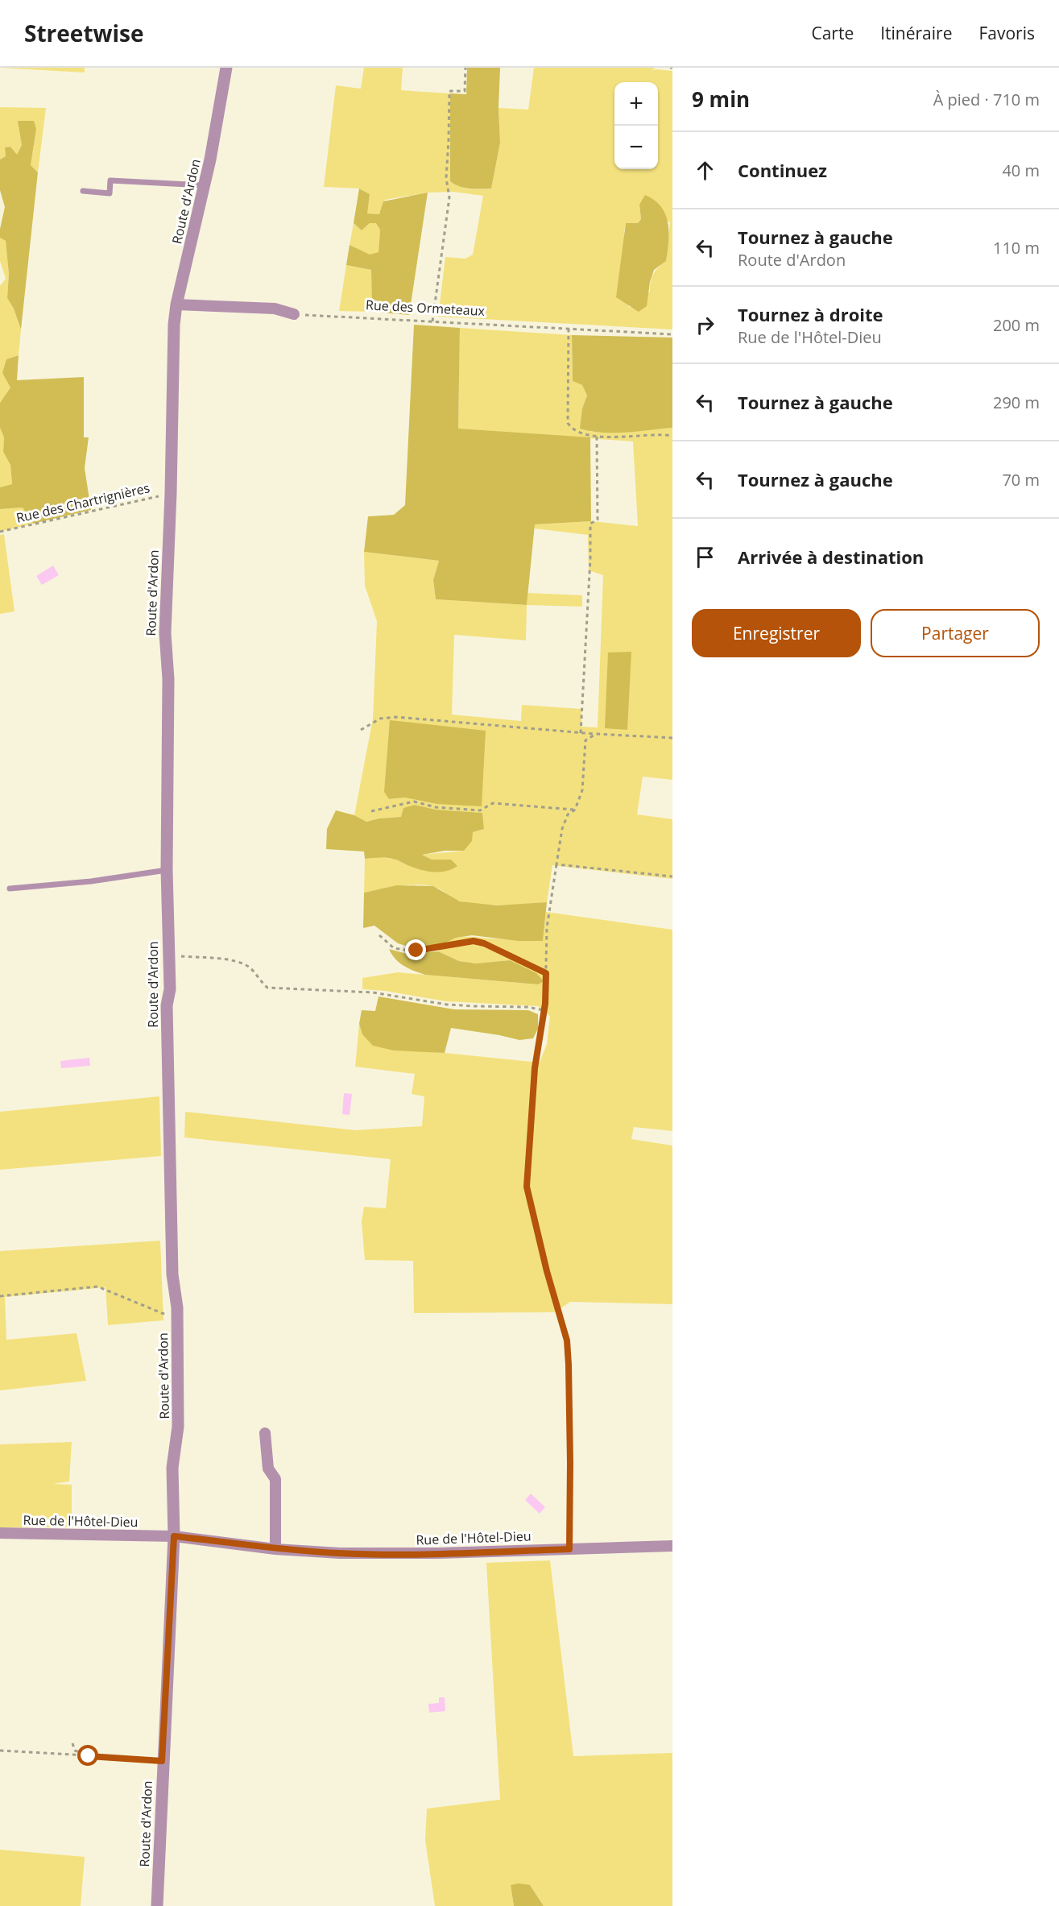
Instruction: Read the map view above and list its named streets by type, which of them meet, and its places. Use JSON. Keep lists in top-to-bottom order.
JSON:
{
  "streets": {
    "street": ["Route d'Ardon", "Rue de l'Hôtel-Dieu"],
    "path": ["Rue des Ormeteaux", "Rue des Chartrignières"]
  },
  "crossings": [
    ["Route d'Ardon", "Rue des Chartrignières"],
    ["Route d'Ardon", "Rue de l'Hôtel-Dieu"]
  ],
  "page": {
    "header": "Streetwise",
    "nav": ["Carte", "Itinéraire", "Favoris"],
    "heading": ["9 min", "À pied · 710 m"],
    "map_buttons": ["+", "−"],
    "list": [
      ["Continuez", "40 m"],
      ["Tournez à gauche", "Route d'Ardon", "110 m"],
      ["Tournez à droite", "Rue de l'Hôtel-Dieu", "200 m"],
      ["Tournez à gauche", "290 m"],
      ["Tournez à gauche", "70 m"],
      "Arrivée à destination"
    ],
    "buttons": ["Enregistrer", "Partager"]
  }
}
